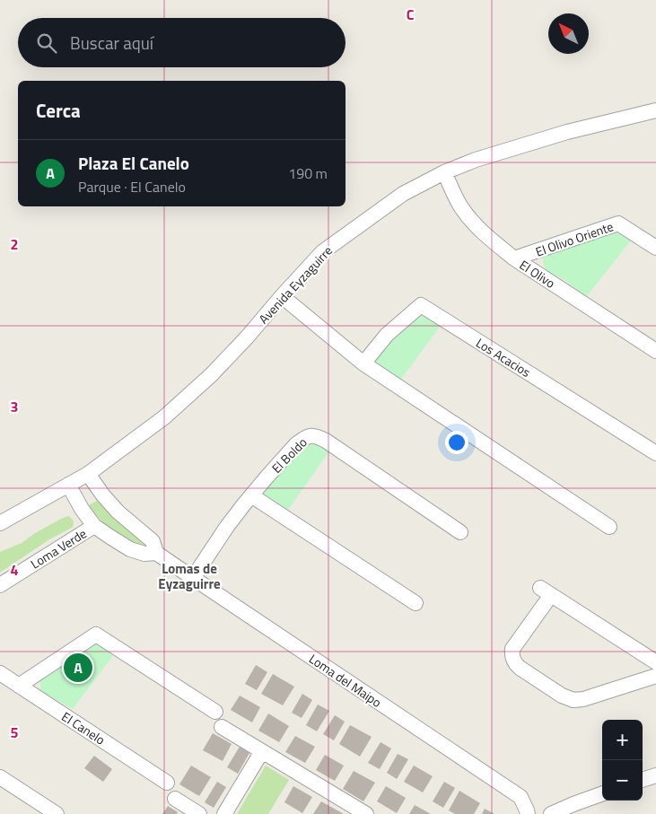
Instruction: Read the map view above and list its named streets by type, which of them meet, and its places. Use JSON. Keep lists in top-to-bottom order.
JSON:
{
  "streets": {
    "street": [
      "El Olivo Oriente",
      "El Olivo",
      "Avenida Eyzaguirre",
      "Los Acacios",
      "El Boldo",
      "Loma Verde",
      "Loma del Maipo",
      "El Canelo"
    ]
  },
  "crossings": [
    ["El Olivo Oriente", "El Olivo"],
    ["El Olivo", "Avenida Eyzaguirre"],
    ["Avenida Eyzaguirre", "Loma del Maipo"],
    ["El Boldo", "Loma del Maipo"],
    ["Loma Verde", "Loma del Maipo"]
  ],
  "districts": ["Lomas de Eyzaguirre"],
  "north": "top left",
  "page": {
    "search": "Buscar aquí",
    "heading": "Cerca",
    "list": [
      {
        "mark": "A",
        "name": "Plaza El Canelo",
        "note": "Parque · El Canelo",
        "value": "190 m"
      }
    ],
    "pins": "A",
    "map_buttons": ["+", "−"]
  },
  "grid": {
    "columns": ["C"],
    "rows": [
      "2",
      "3",
      "4",
      "5"
    ]
  }
}
